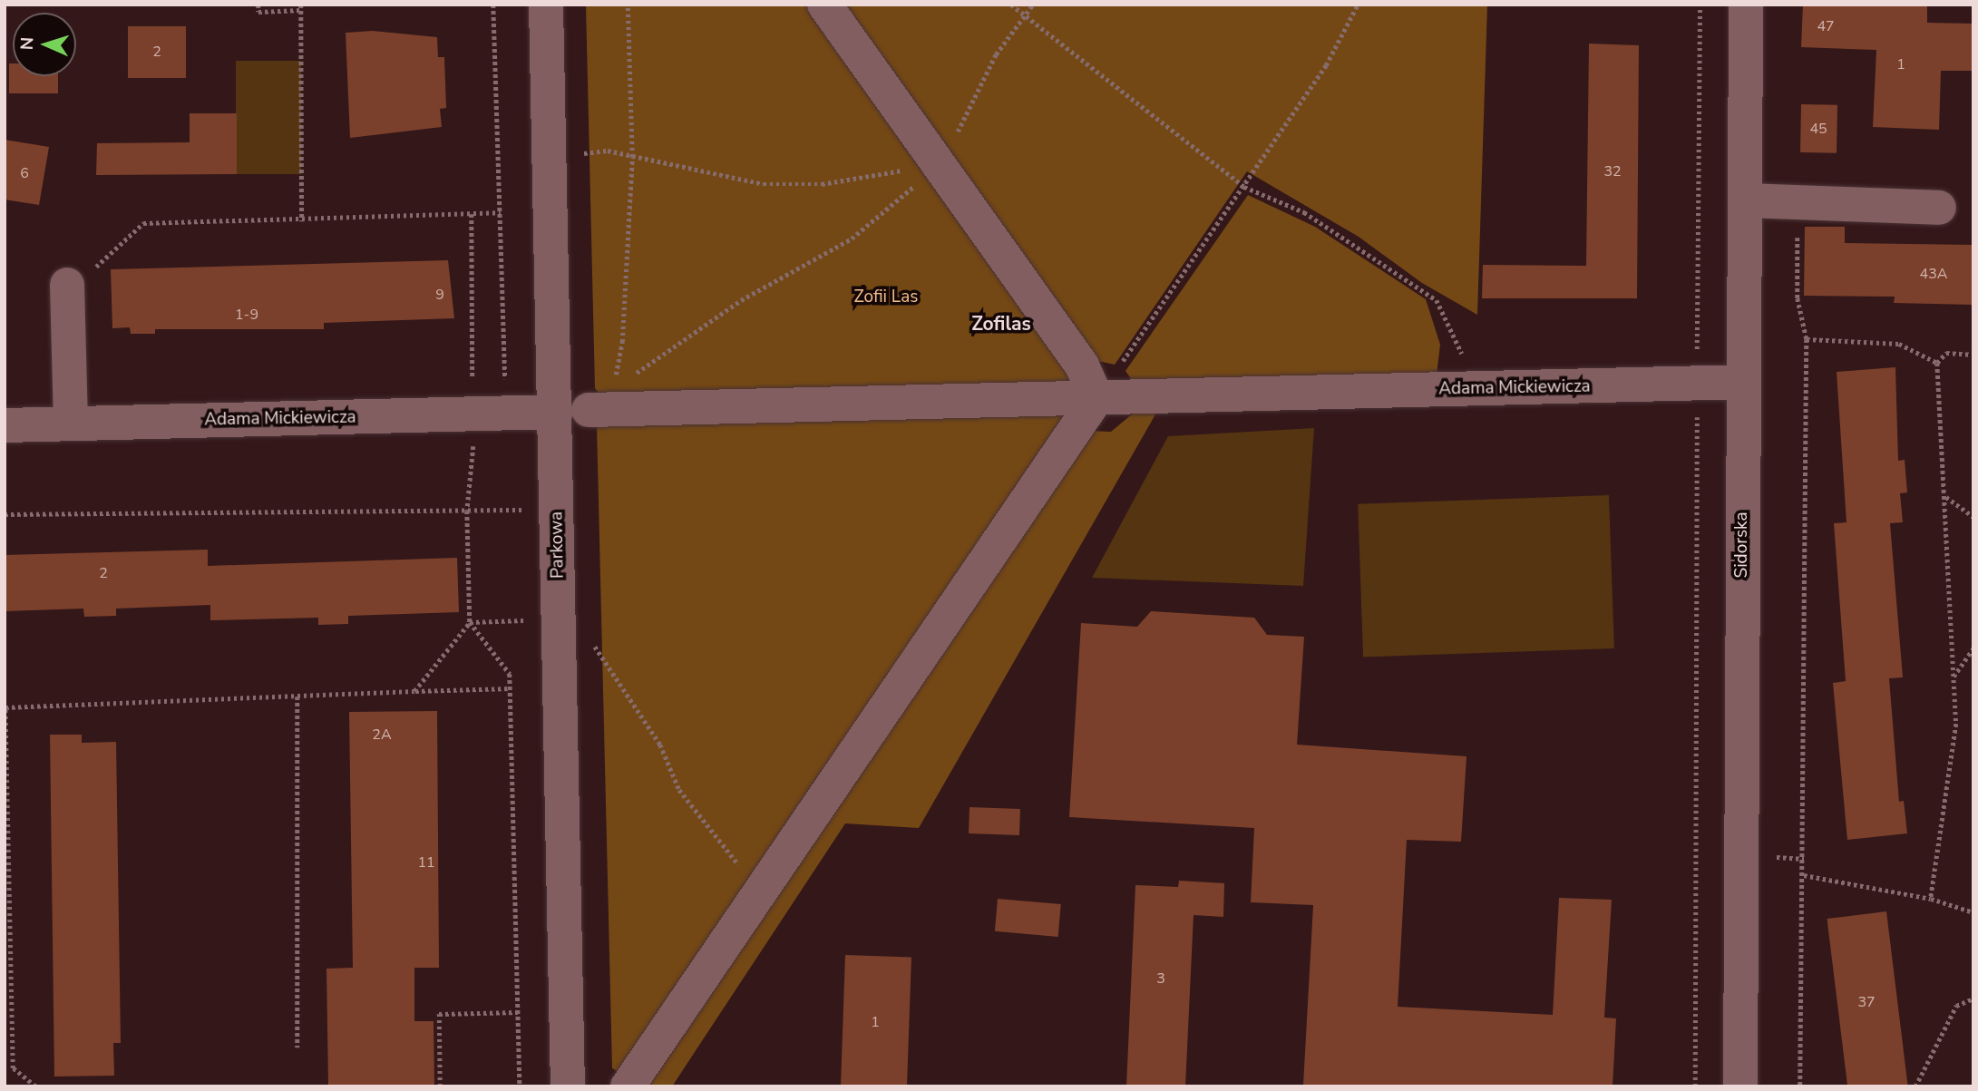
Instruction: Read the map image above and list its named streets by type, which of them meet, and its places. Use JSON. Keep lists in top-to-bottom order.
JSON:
{
  "streets": {
    "street": ["Adama Mickiewicza", "Parkowa", "Sidorska"]
  },
  "crossings": [
    ["Adama Mickiewicza", "Parkowa"],
    ["Adama Mickiewicza", "Sidorska"]
  ],
  "districts": ["Zofilas"],
  "parks": ["Zofii Las"],
  "house_numbers": [
    "47",
    "2",
    "1",
    "45",
    "32",
    "6",
    "43A",
    "9",
    "1-9",
    "2",
    "2A",
    "11",
    "3",
    "37",
    "1"
  ],
  "north": "left"
}
